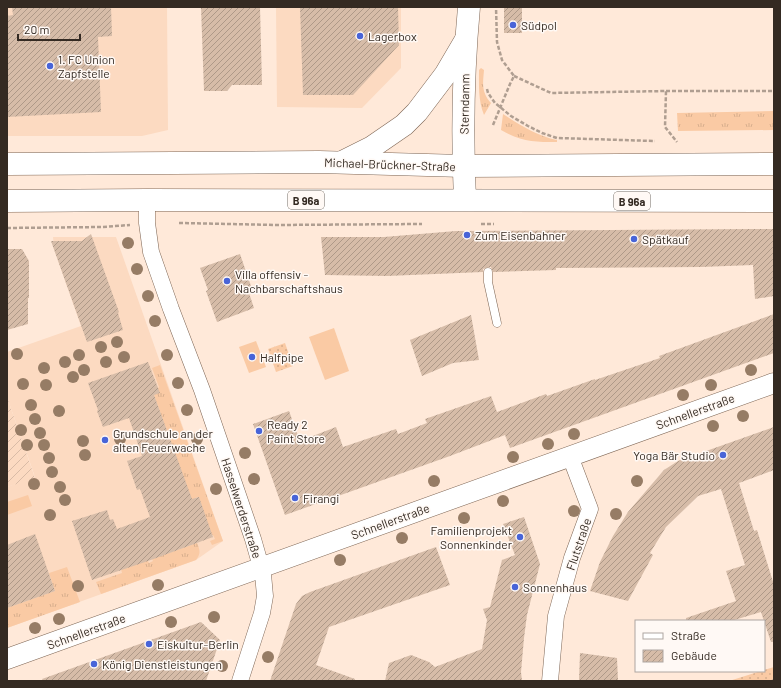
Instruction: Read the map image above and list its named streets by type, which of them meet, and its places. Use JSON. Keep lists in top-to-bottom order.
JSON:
{
  "streets": {
    "main road": ["Sterndamm", "Michael-Brückner-Straße", "B 96a"],
    "street": ["Schnellerstraße", "Hasselwerderstraße", "Flutstraße"]
  },
  "crossings": [
    ["Sterndamm", "Michael-Brückner-Straße"],
    ["Sterndamm", "B 96a"],
    ["B 96a", "Hasselwerderstraße"],
    ["Schnellerstraße", "Hasselwerderstraße"],
    ["Schnellerstraße", "Flutstraße"]
  ],
  "places": [
    "Südpol",
    "Lagerbox",
    "1. FC Union Zapfstelle",
    "Zum Eisenbahner",
    "Spätkauf",
    "Villa offensiv - Nachbarschaftshaus",
    "Halfpipe",
    "Ready 2 Paint Store",
    "Grundschule an der alten Feuerwache",
    "Yoga Bär Studio",
    "Firangi",
    "Familienprojekt Sonnenkinder",
    "Sonnenhaus",
    "Eiskultur-Berlin",
    "König Dienstleistungen"
  ],
  "legend": ["Straße", "Gebäude"],
  "scale_bar": "20 m"
}
